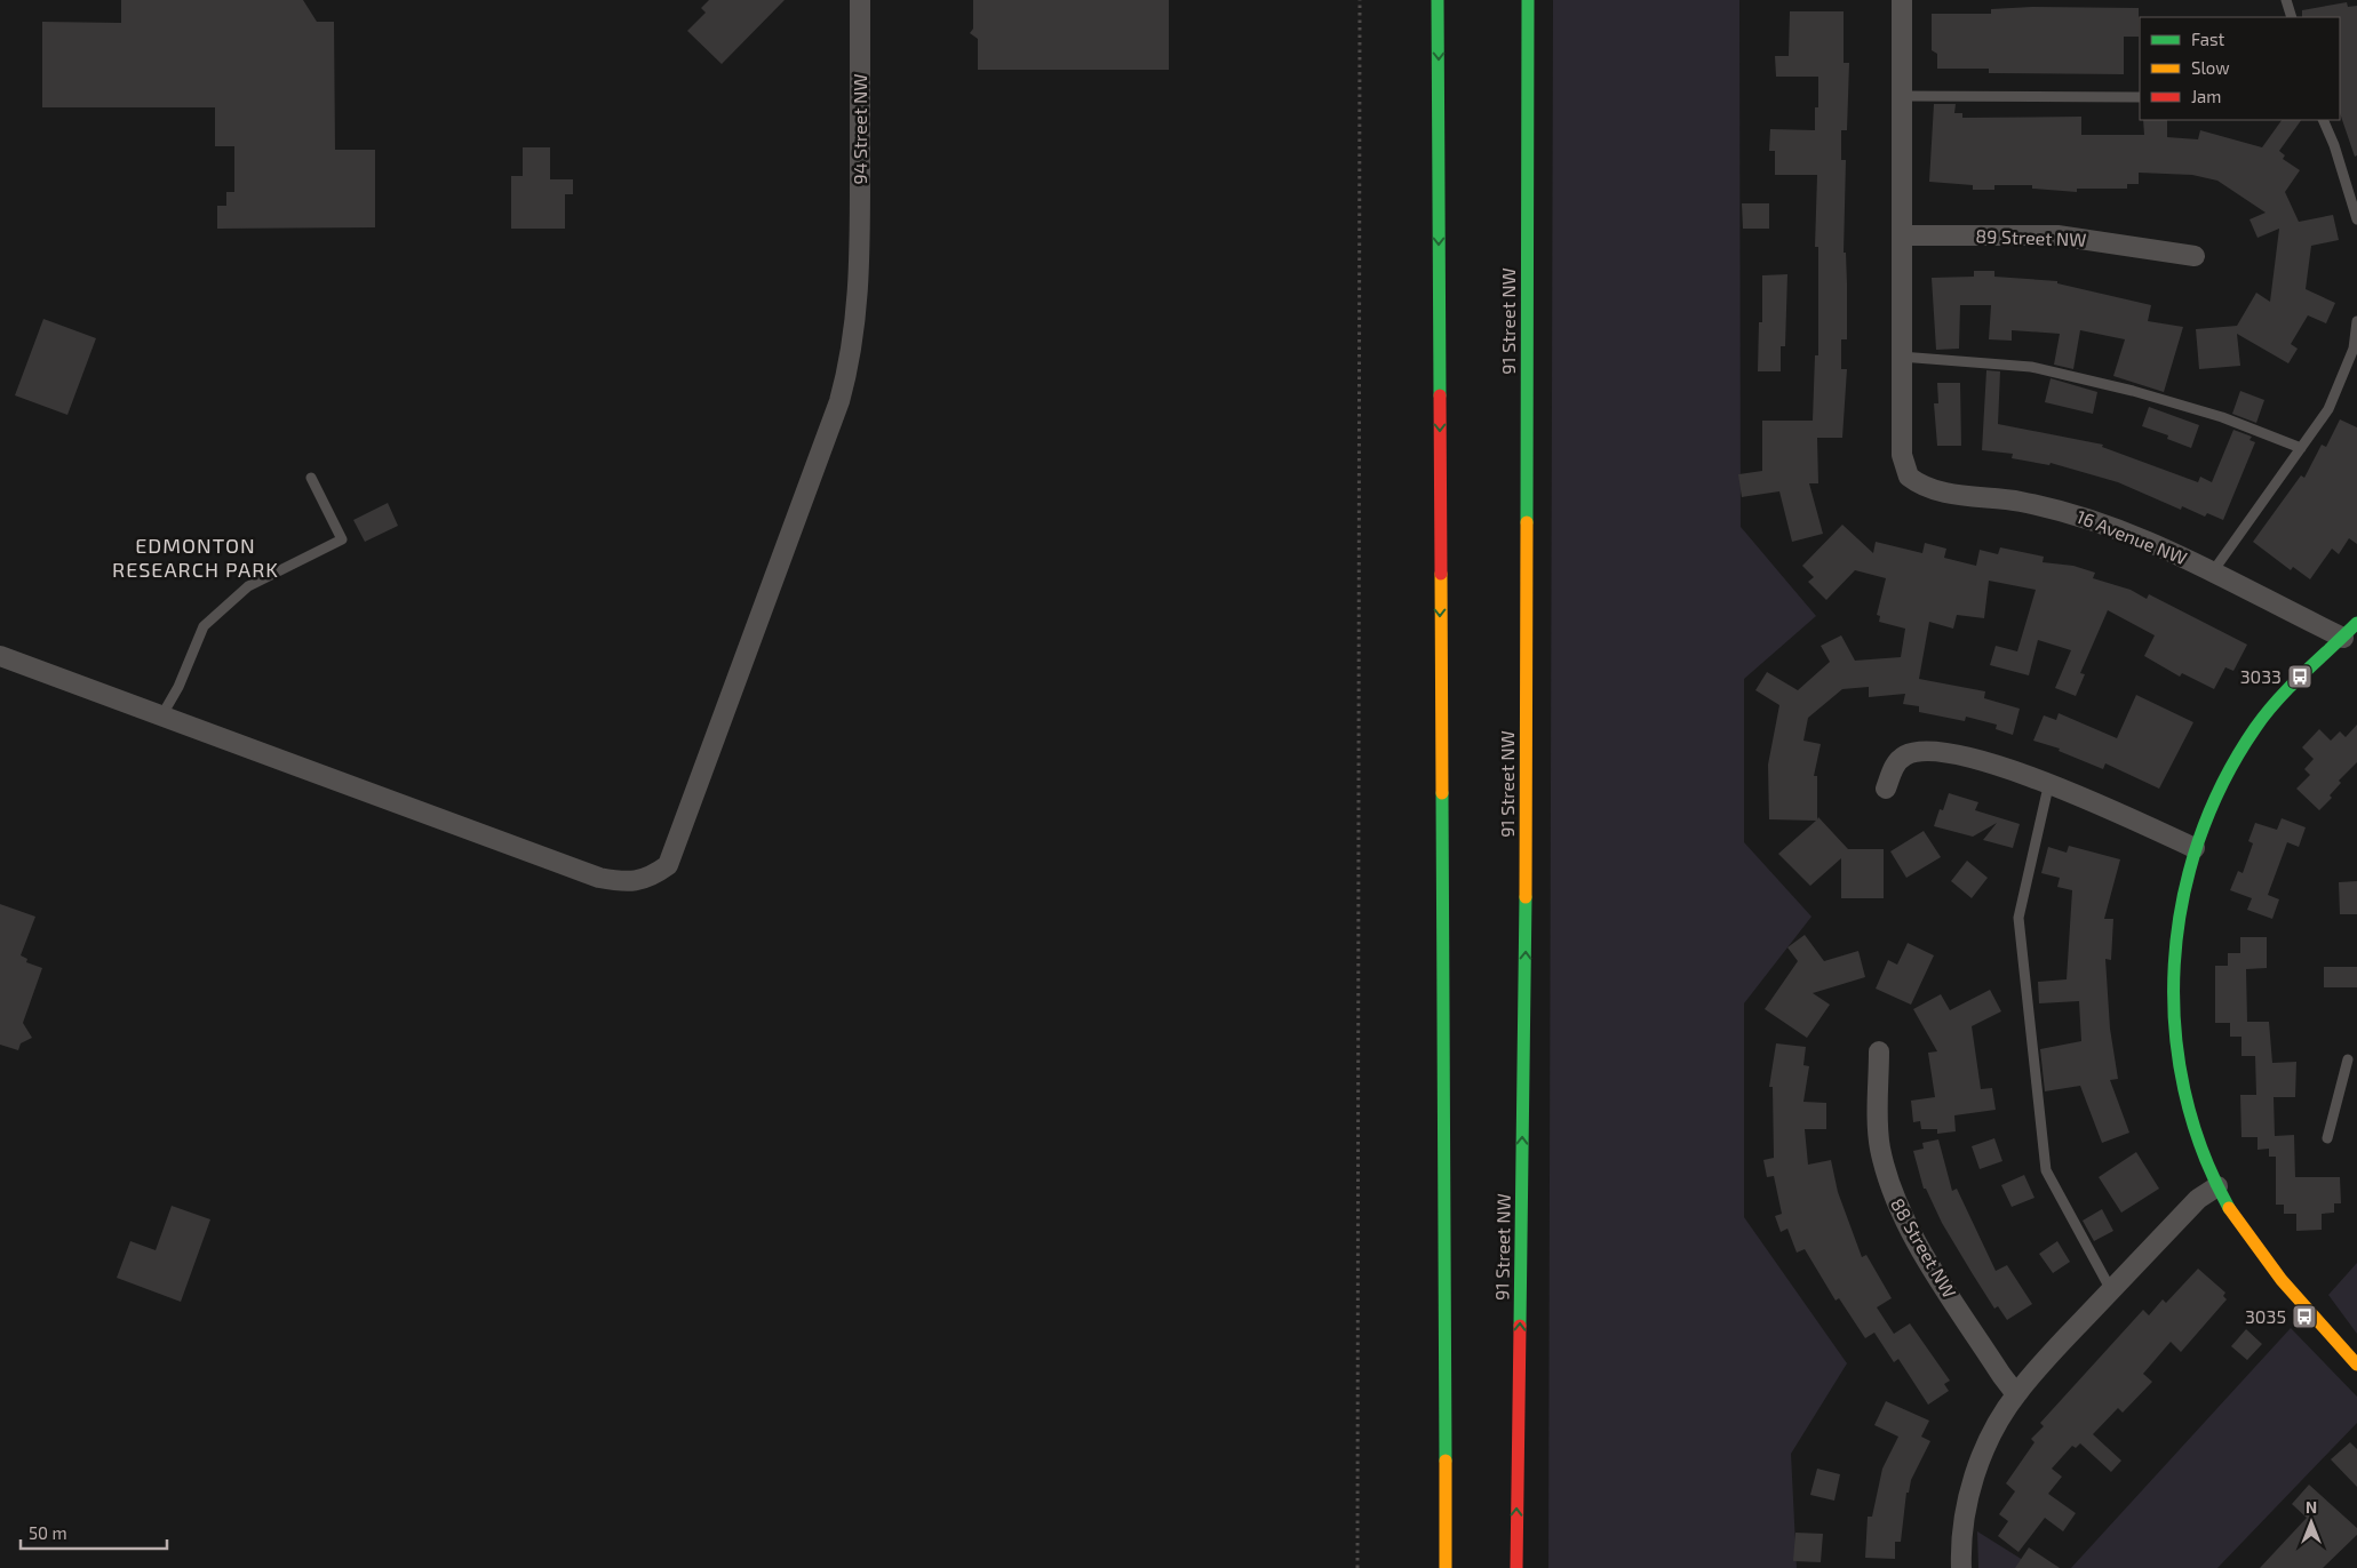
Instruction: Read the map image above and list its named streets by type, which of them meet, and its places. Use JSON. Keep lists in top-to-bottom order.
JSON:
{
  "streets": {
    "main road": ["91 Street NW"],
    "street": [
      "94 Street NW",
      "89 Street NW",
      "16 Avenue NW",
      "88 Street NW"
    ]
  },
  "districts": ["EDMONTON RESEARCH PARK"],
  "places": {
    "bus stop": ["3033", "3035"]
  },
  "legend": ["Fast", "Slow", "Jam"],
  "scale_bar": "50 m",
  "north": "top"
}
